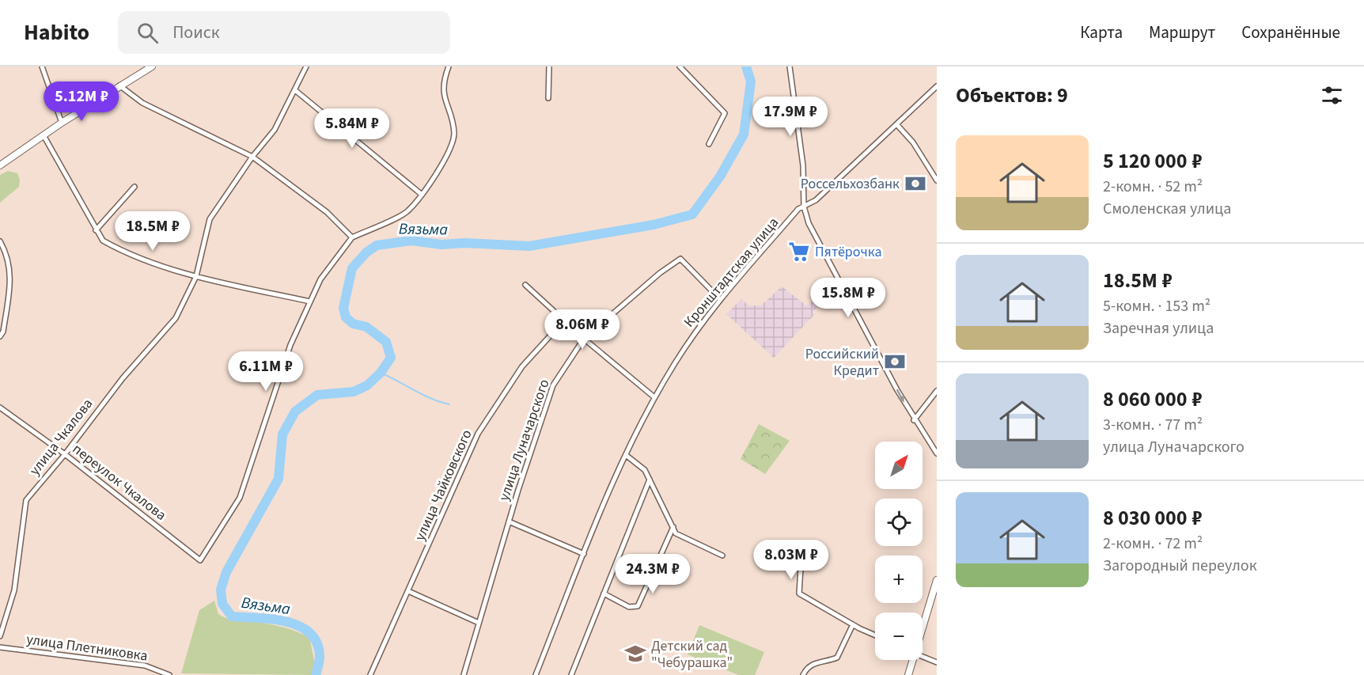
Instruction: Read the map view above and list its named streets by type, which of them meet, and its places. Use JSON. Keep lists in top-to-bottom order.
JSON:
{
  "streets": {
    "street": [
      "Кронштадтская улица",
      "улица Чкалова",
      "улица Луначарского",
      "переулок Чкалова",
      "улица Чайковского",
      "улица Плетниковка"
    ]
  },
  "crossings": [
    ["Кронштадтская улица", "улица Луначарского"],
    ["улица Чкалова", "переулок Чкалова"]
  ],
  "water": ["Вязьма"],
  "places": {
    "bank": ["Россельхозбанк", "Российский Кредит"],
    "supermarket": ["Пятёрочка"],
    "school or university": ["Детский сад \"Чебурашка\""]
  },
  "north": "top right",
  "page": {
    "header": "Habito",
    "search": "Поиск",
    "nav": ["Карта", "Маршрут", "Сохранённые"],
    "heading": "Объектов: 9",
    "price": [
      "5.12M ₽",
      "17.9M ₽",
      "5.84M ₽",
      "18.5M ₽",
      "15.8M ₽",
      "8.06M ₽",
      "6.11M ₽",
      "8.03M ₽",
      "24.3M ₽"
    ],
    "list": [
      {
        "name": "5 120 000 ₽",
        "note": "2-комн. · 52 m² · Смоленская улица"
      },
      {
        "name": "18.5M ₽",
        "note": "5-комн. · 153 m² · Заречная улица"
      },
      {
        "name": "8 060 000 ₽",
        "note": "3-комн. · 77 m² · улица Луначарского"
      },
      {
        "name": "8 030 000 ₽",
        "note": "2-комн. · 72 m² · Загородный переулок"
      }
    ],
    "map_buttons": ["+", "−"]
  }
}
